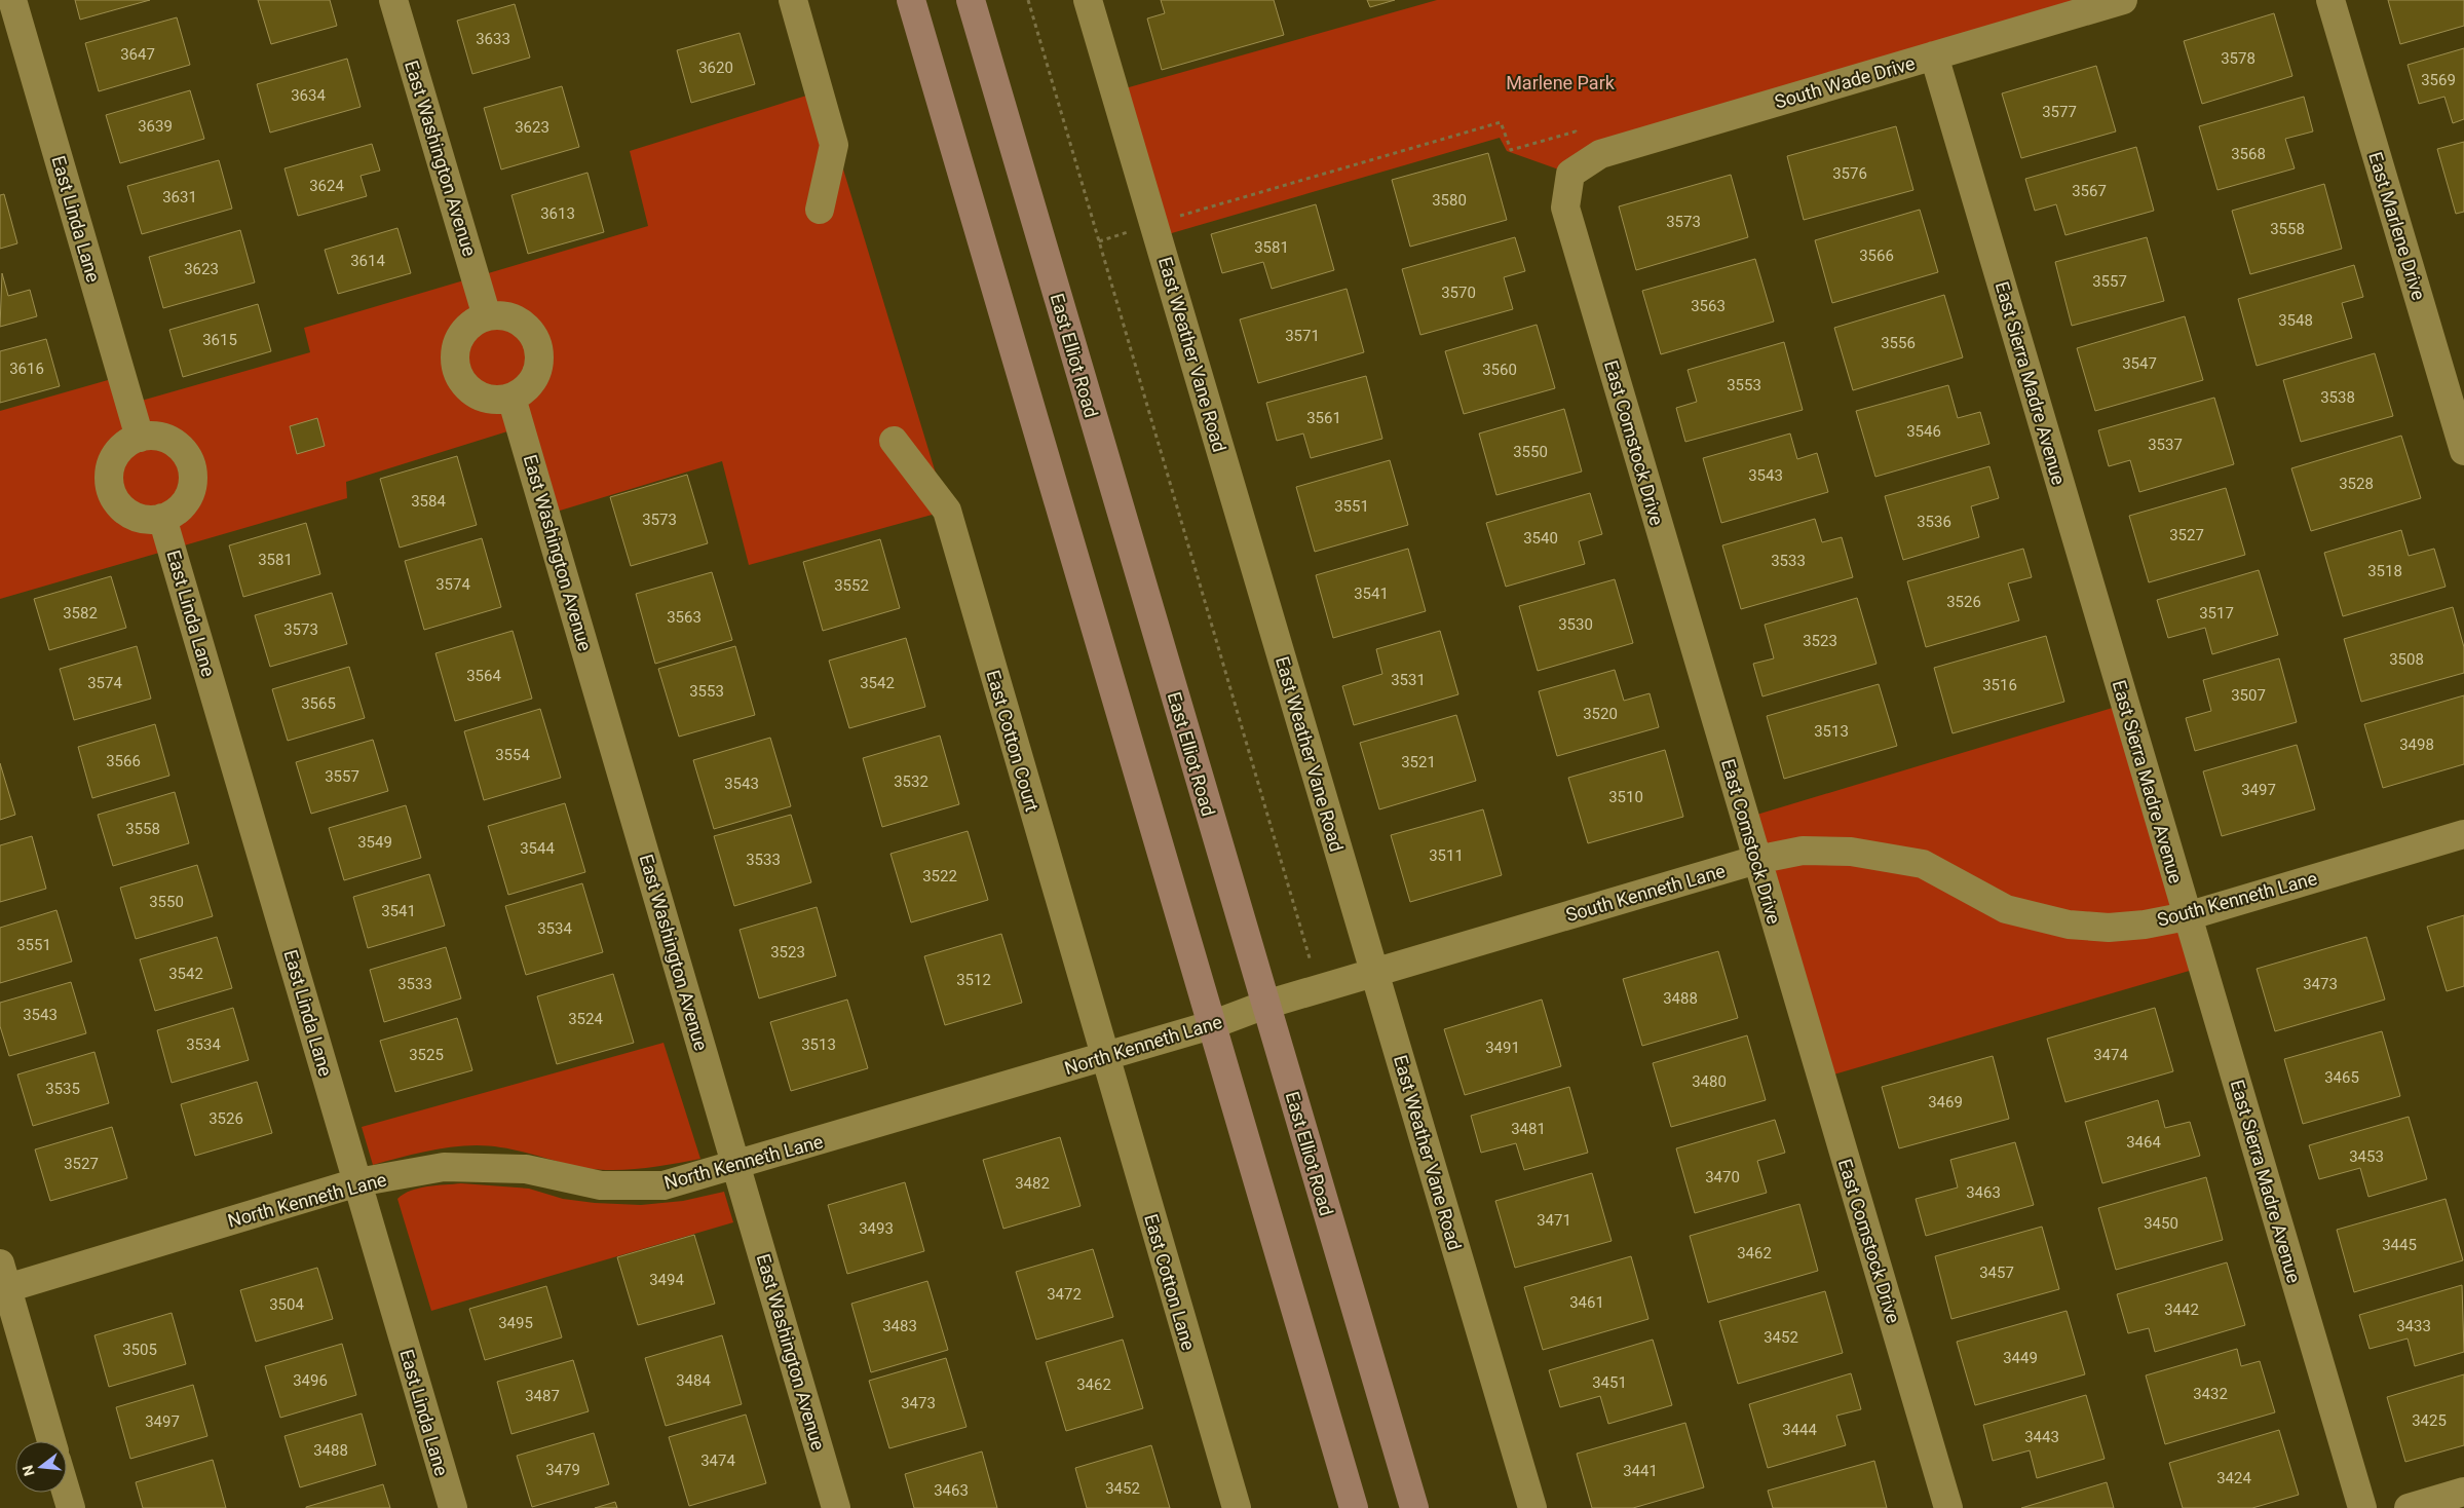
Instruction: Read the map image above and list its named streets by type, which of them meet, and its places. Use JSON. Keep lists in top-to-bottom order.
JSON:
{
  "streets": {
    "main road": ["East Elliot Road"],
    "street": [
      "South Wade Drive",
      "East Washington Avenue",
      "East Linda Lane",
      "East Marlene Drive",
      "East Weather Vane Road",
      "East Sierra Madre Avenue",
      "East Comstock Drive",
      "East Cotton Court",
      "South Kenneth Lane",
      "North Kenneth Lane",
      "East Cotton Lane"
    ]
  },
  "crossings": [
    ["South Wade Drive", "East Sierra Madre Avenue"],
    ["South Wade Drive", "East Comstock Drive"],
    ["East Washington Avenue", "North Kenneth Lane"],
    ["East Linda Lane", "North Kenneth Lane"],
    ["East Weather Vane Road", "South Kenneth Lane"],
    ["East Elliot Road", "South Kenneth Lane"],
    ["East Elliot Road", "North Kenneth Lane"],
    ["East Sierra Madre Avenue", "South Kenneth Lane"],
    ["East Comstock Drive", "South Kenneth Lane"],
    ["East Cotton Court", "North Kenneth Lane"],
    ["East Cotton Court", "East Cotton Lane"],
    ["South Kenneth Lane", "North Kenneth Lane"],
    ["North Kenneth Lane", "East Cotton Lane"]
  ],
  "parks": ["Marlene Park"],
  "house_numbers": [
    "3633",
    "3647",
    "3578",
    "3620",
    "3569",
    "3634",
    "3577",
    "3639",
    "3623",
    "3568",
    "3576",
    "3624",
    "3567",
    "3631",
    "3580",
    "3613",
    "3573",
    "3558",
    "3581",
    "3566",
    "3614",
    "3623",
    "3557",
    "3570",
    "3563",
    "3548",
    "3571",
    "3615",
    "3556",
    "3547",
    "3616",
    "3560",
    "3553",
    "3538",
    "3561",
    "3546",
    "3537",
    "3550",
    "3543",
    "3528",
    "3584",
    "3551",
    "3573",
    "3536",
    "3527",
    "3540",
    "3581",
    "3533",
    "3518",
    "3574",
    "3552",
    "3541",
    "3526",
    "3582",
    "3517",
    "3563",
    "3530",
    "3573",
    "3523",
    "3508",
    "3564",
    "3531",
    "3574",
    "3542",
    "3516",
    "3553",
    "3507",
    "3565",
    "3520",
    "3513",
    "3498",
    "3554",
    "3566",
    "3521",
    "3557",
    "3532",
    "3543",
    "3497",
    "3510",
    "3558",
    "3549",
    "3544",
    "3511",
    "3533",
    "3522",
    "3550",
    "3541",
    "3534",
    "3551",
    "3523",
    "3542",
    "3512",
    "3533",
    "3473",
    "3488",
    "3543",
    "3524",
    "3534",
    "3513",
    "3491",
    "3525",
    "3474",
    "3465",
    "3480",
    "3535",
    "3469",
    "3526",
    "3481",
    "3464",
    "3453",
    "3527",
    "3470",
    "3482",
    "3463",
    "3471",
    "3450",
    "3493",
    "3445",
    "3462",
    "3457",
    "3494",
    "3472",
    "3461",
    "3504",
    "3442",
    "3495",
    "3483",
    "3433",
    "3452",
    "3505",
    "3449",
    "3496",
    "3484",
    "3451",
    "3462",
    "3432",
    "3487",
    "3473",
    "3425",
    "3497",
    "3444",
    "3443",
    "3488",
    "3474",
    "3479",
    "3441",
    "3424",
    "3452",
    "3463"
  ],
  "north": "left"
}
